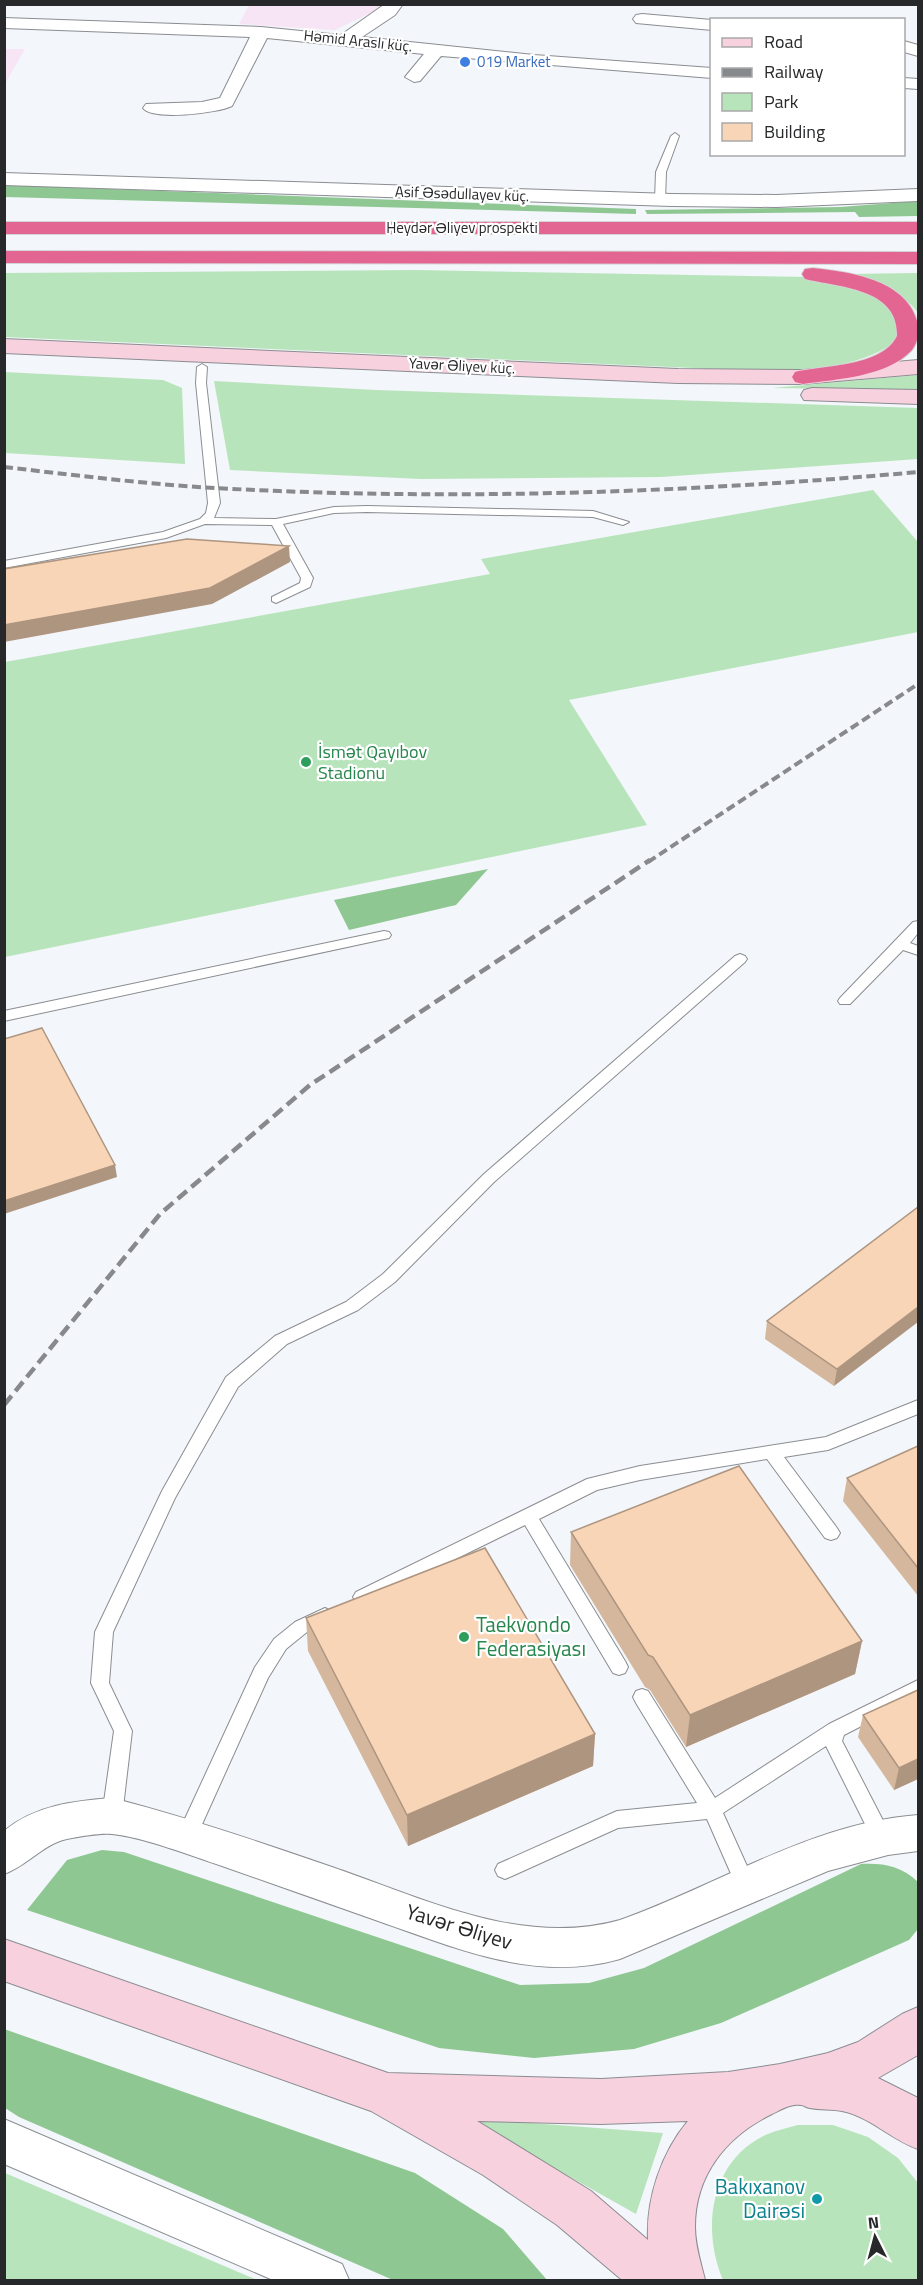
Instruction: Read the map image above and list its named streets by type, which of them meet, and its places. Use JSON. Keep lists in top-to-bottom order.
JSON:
{
  "streets": {
    "highway": ["Heydər Əliyev prospekti"],
    "main road": ["Yavər Əliyev küç."],
    "street": ["Həmid Araslı küç.", "Asif Əsədullayev küç.", "Yavər Əliyev"]
  },
  "places": [
    "019 Market",
    "İsmət Qayıbov Stadionu",
    "Taekvondo Federasiyası",
    "Bakıxanov Dairəsi"
  ],
  "legend": [
    "Road",
    "Railway",
    "Park",
    "Building"
  ],
  "north": "top"
}
